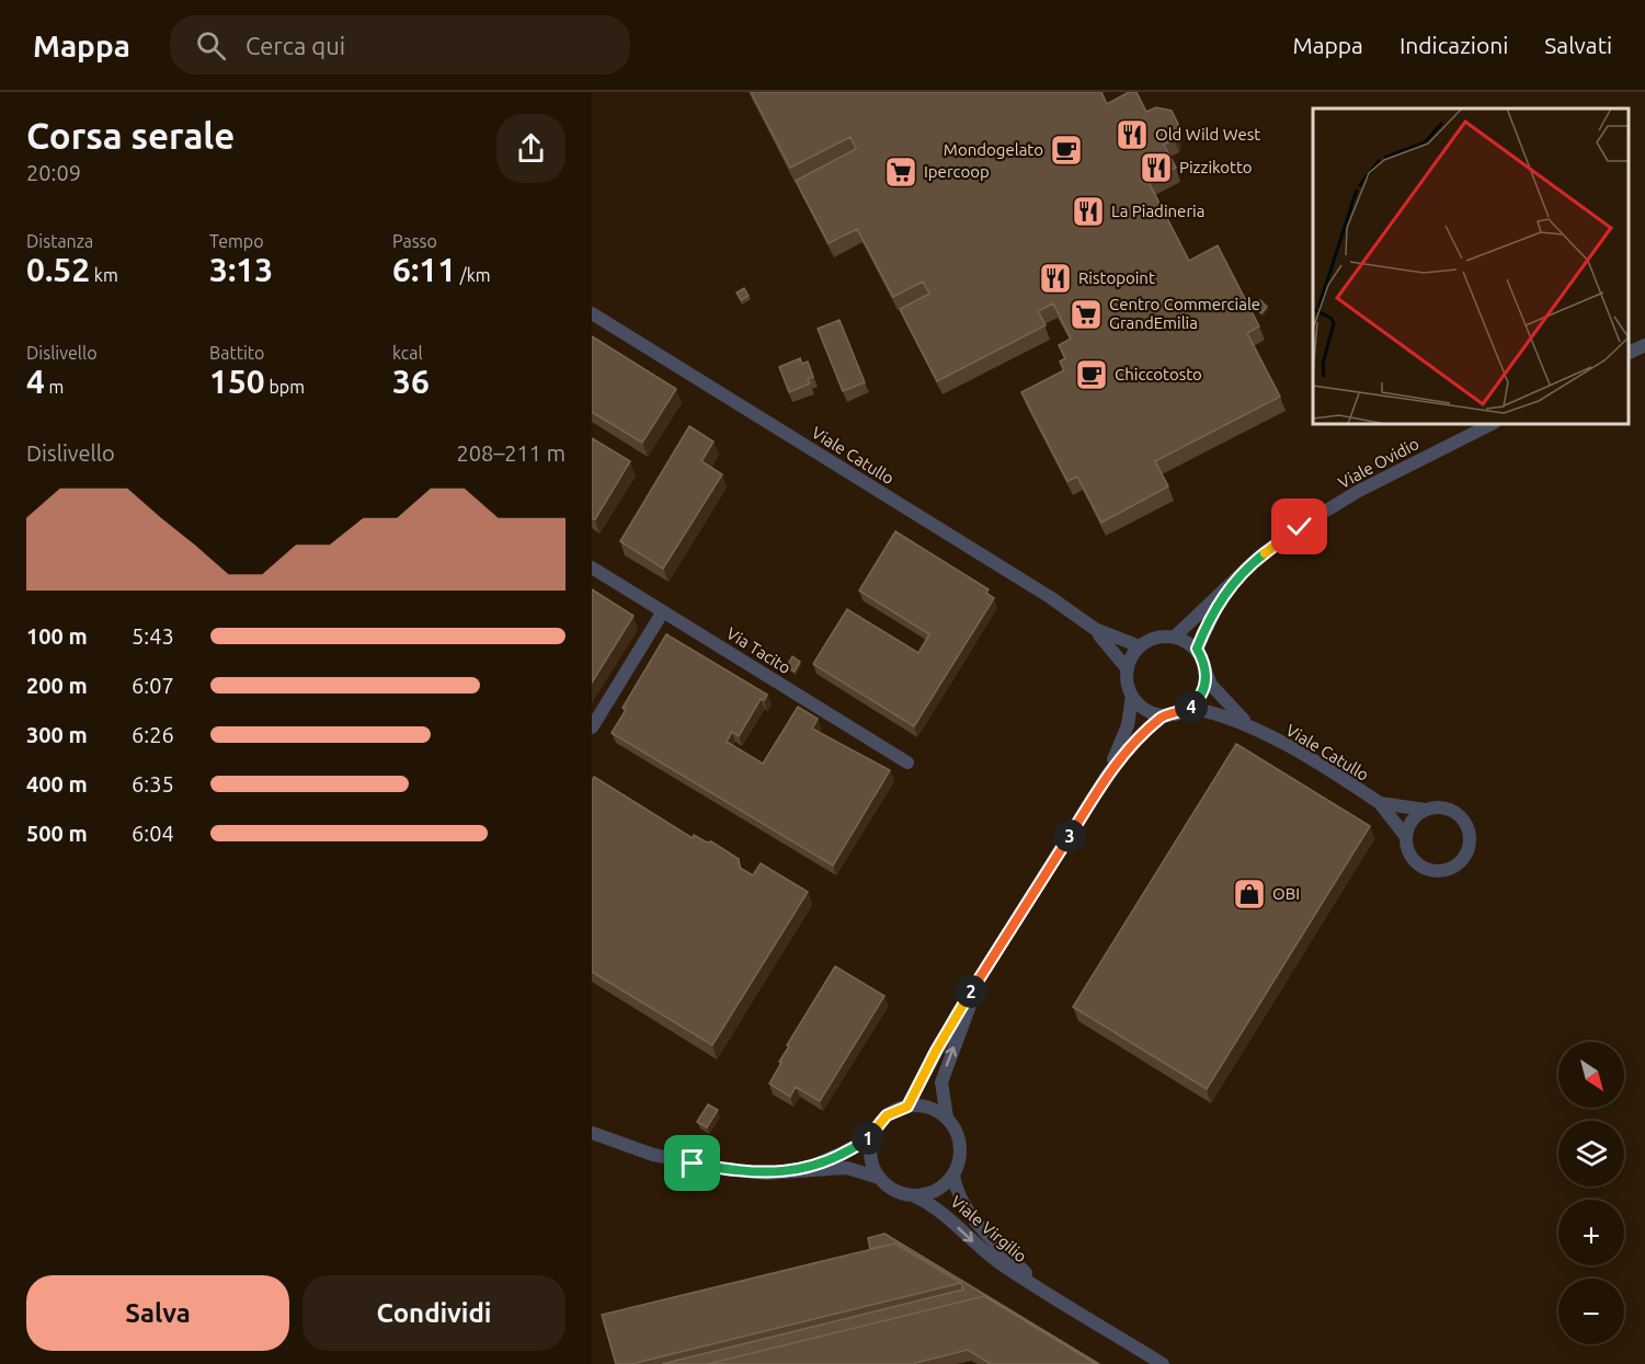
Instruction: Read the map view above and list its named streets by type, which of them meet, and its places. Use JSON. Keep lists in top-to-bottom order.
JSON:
{
  "streets": {
    "street": [
      "Viale Catullo",
      "Viale Ovidio",
      "Via Tacito",
      "Viale Virgilio"
    ]
  },
  "crossings": [
    ["Viale Catullo", "Viale Ovidio"]
  ],
  "places": {
    "restaurant": [
      "Old Wild West",
      "Pizzikotto",
      "La Piadineria",
      "Ristopoint"
    ],
    "cafe": ["Mondogelato", "Chiccotosto"],
    "supermarket": ["Ipercoop", "Centro Commerciale GrandEmilia"],
    "shop": ["OBI"]
  },
  "north": "bottom right",
  "page": {
    "header": "Mappa",
    "search": "Cerca qui",
    "nav": ["Mappa", "Indicazioni", "Salvati"],
    "heading": ["Corsa serale", "20:09"],
    "stats": [
      ["Distanza", "0.52 km"],
      ["Tempo", "3:13"],
      ["Passo", "6:11 /km"],
      ["Dislivello", "4 m"],
      ["Battito", "150 bpm"],
      ["kcal", "36"]
    ],
    "chart": ["Dislivello", "208–211 m"],
    "list": [
      {
        "name": "100 m",
        "note": "5:43"
      },
      {
        "name": "200 m",
        "note": "6:07"
      },
      {
        "name": "300 m",
        "note": "6:26"
      },
      {
        "name": "400 m",
        "note": "6:35"
      },
      {
        "name": "500 m",
        "note": "6:04"
      }
    ],
    "pins": [
      "4",
      "3",
      "2",
      "1"
    ],
    "map_buttons": ["+", "−"],
    "buttons": ["Salva", "Condividi"]
  }
}
